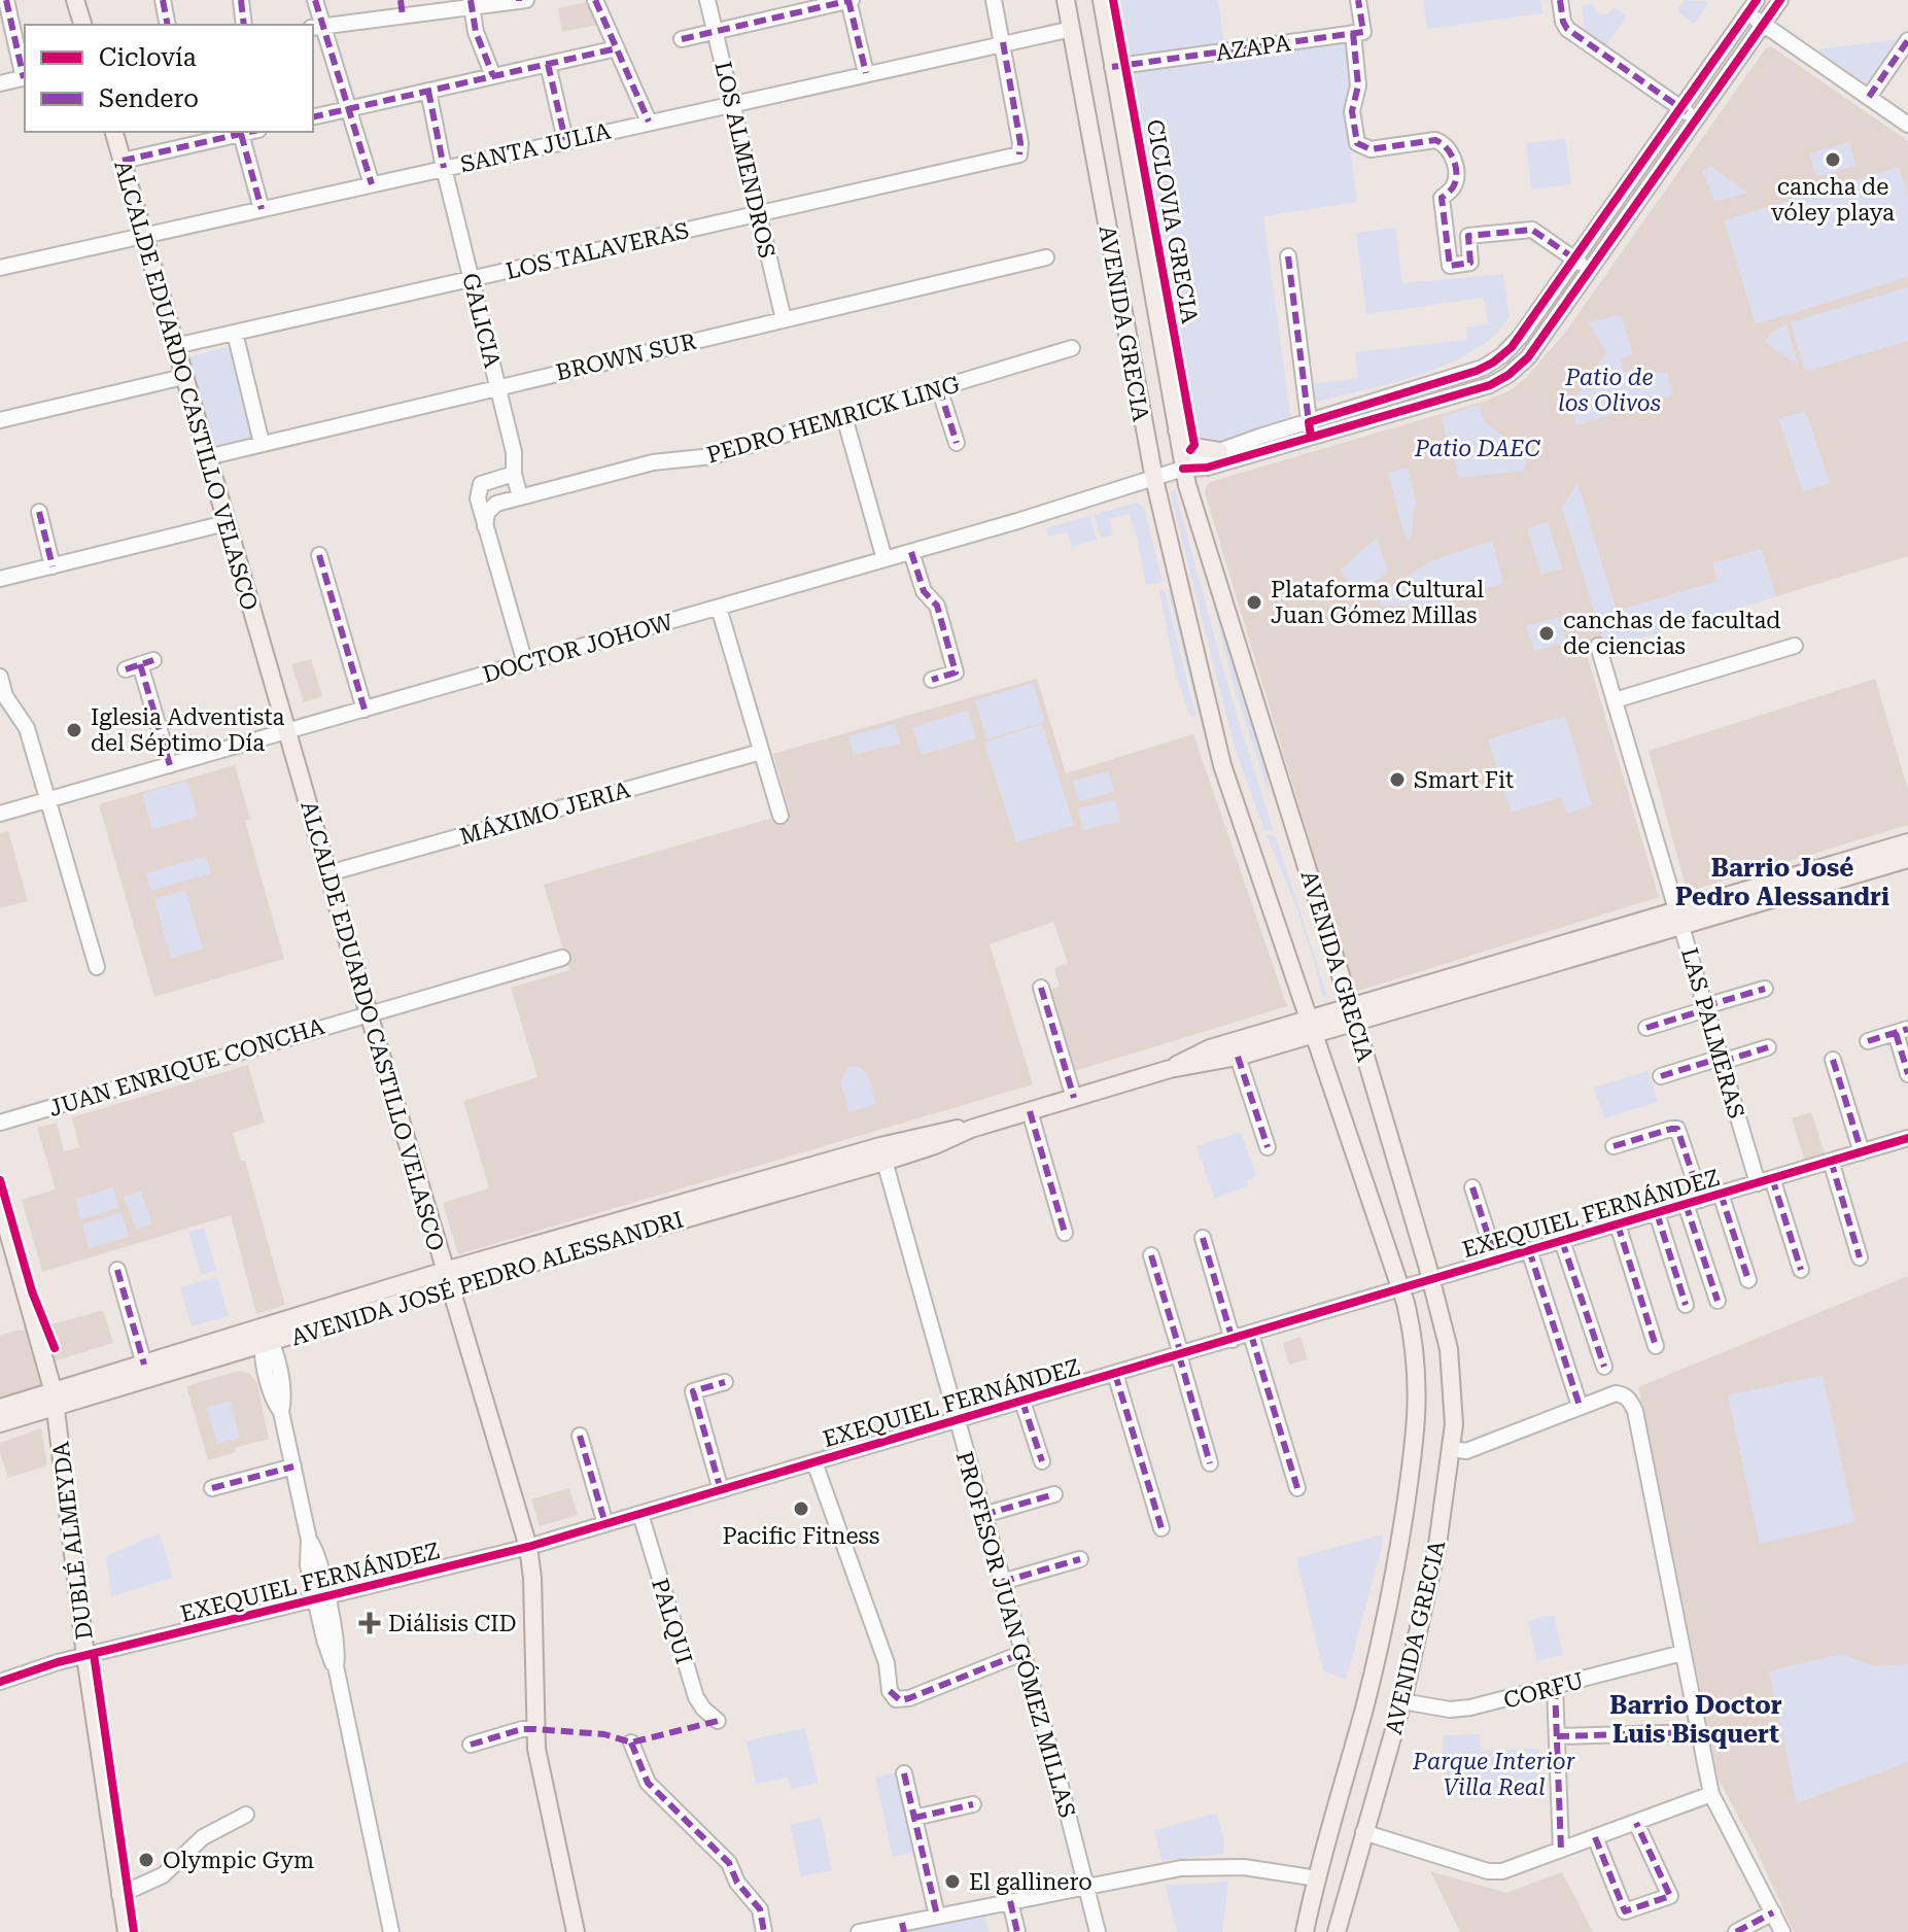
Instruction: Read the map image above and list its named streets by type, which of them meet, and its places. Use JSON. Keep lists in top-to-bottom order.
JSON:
{
  "streets": {
    "main road": [
      "AVENIDA GRECIA",
      "ALCALDE EDUARDO CASTILLO VELASCO",
      "AVENIDA JOSÉ PEDRO ALESSANDRI",
      "DUBLÉ ALMEYDA"
    ],
    "street": [
      "AZAPA",
      "SANTA JULIA",
      "LOS ALMENDROS",
      "LOS TALAVERAS",
      "GALICIA",
      "BROWN SUR",
      "PEDRO HEMRICK LING",
      "DOCTOR JOHOW",
      "MÁXIMO JERIA",
      "LAS PALMERAS",
      "JUAN ENRIQUE CONCHA",
      "EXEQUIEL FERNÁNDEZ",
      "PALQUI",
      "PROFESOR JUAN GÓMEZ MILLAS",
      "CORFU"
    ],
    "cycle path": ["CICLOVIA GRECIA"]
  },
  "crossings": [
    ["AZAPA", "AVENIDA GRECIA"],
    ["SANTA JULIA", "LOS ALMENDROS"],
    ["SANTA JULIA", "LOS TALAVERAS"],
    ["SANTA JULIA", "GALICIA"],
    ["SANTA JULIA", "AVENIDA GRECIA"],
    ["SANTA JULIA", "ALCALDE EDUARDO CASTILLO VELASCO"],
    ["LOS ALMENDROS", "LOS TALAVERAS"],
    ["LOS ALMENDROS", "BROWN SUR"],
    ["LOS TALAVERAS", "GALICIA"],
    ["LOS TALAVERAS", "ALCALDE EDUARDO CASTILLO VELASCO"],
    ["GALICIA", "BROWN SUR"],
    ["GALICIA", "PEDRO HEMRICK LING"],
    ["AVENIDA GRECIA", "DOCTOR JOHOW"],
    ["AVENIDA GRECIA", "EXEQUIEL FERNÁNDEZ"],
    ["AVENIDA GRECIA", "AVENIDA JOSÉ PEDRO ALESSANDRI"],
    ["AVENIDA GRECIA", "CORFU"],
    ["BROWN SUR", "ALCALDE EDUARDO CASTILLO VELASCO"],
    ["ALCALDE EDUARDO CASTILLO VELASCO", "DOCTOR JOHOW"],
    ["ALCALDE EDUARDO CASTILLO VELASCO", "MÁXIMO JERIA"],
    ["ALCALDE EDUARDO CASTILLO VELASCO", "JUAN ENRIQUE CONCHA"],
    ["ALCALDE EDUARDO CASTILLO VELASCO", "EXEQUIEL FERNÁNDEZ"],
    ["ALCALDE EDUARDO CASTILLO VELASCO", "AVENIDA JOSÉ PEDRO ALESSANDRI"],
    ["LAS PALMERAS", "EXEQUIEL FERNÁNDEZ"],
    ["LAS PALMERAS", "AVENIDA JOSÉ PEDRO ALESSANDRI"],
    ["EXEQUIEL FERNÁNDEZ", "DUBLÉ ALMEYDA"],
    ["EXEQUIEL FERNÁNDEZ", "PALQUI"],
    ["EXEQUIEL FERNÁNDEZ", "PROFESOR JUAN GÓMEZ MILLAS"],
    ["AVENIDA JOSÉ PEDRO ALESSANDRI", "DUBLÉ ALMEYDA"],
    ["AVENIDA JOSÉ PEDRO ALESSANDRI", "PROFESOR JUAN GÓMEZ MILLAS"]
  ],
  "districts": ["Barrio José Pedro Alessandri", "Barrio Doctor Luis Bisquert"],
  "parks": ["Patio de los Olivos", "Patio DAEC", "Parque Interior Villa Real"],
  "places": {
    "other": [
      "cancha de vóley playa",
      "Plataforma Cultural Juan Gómez Millas",
      "canchas de facultad de ciencias",
      "Iglesia Adventista del Séptimo Día",
      "Smart Fit",
      "Pacific Fitness",
      "Olympic Gym",
      "El gallinero"
    ],
    "health": ["Diálisis CID"]
  },
  "legend": ["Ciclovía", "Sendero"]
}
